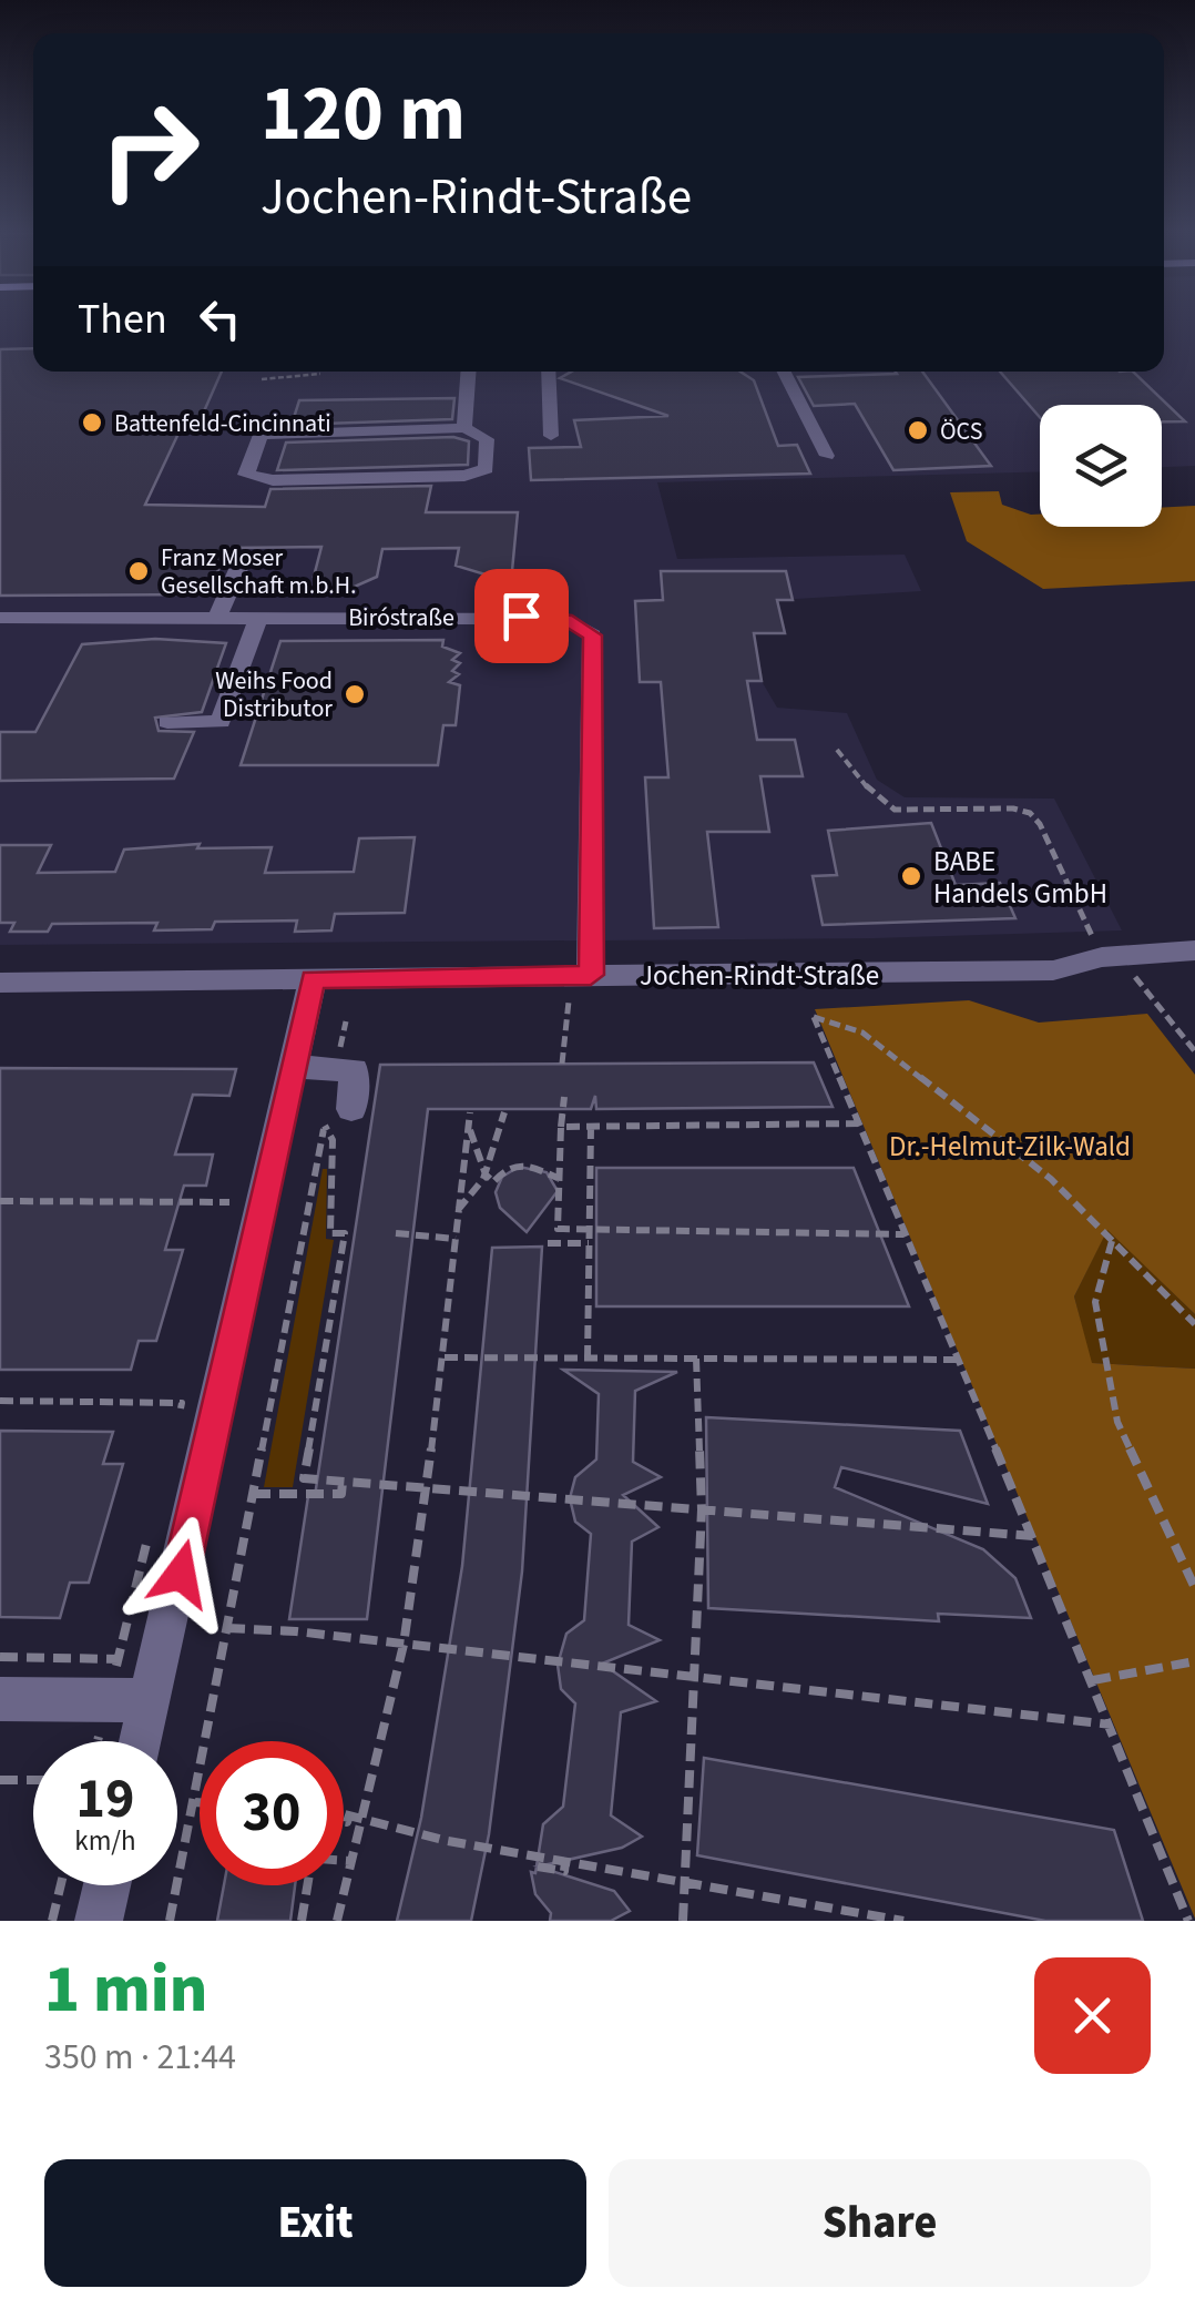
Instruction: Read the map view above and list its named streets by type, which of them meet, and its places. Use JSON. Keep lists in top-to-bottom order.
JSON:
{
  "streets": {
    "street": ["Biróstraße", "Jochen-Rindt-Straße"]
  },
  "crossings": [
    ["Biróstraße", "Jochen-Rindt-Straße"]
  ],
  "parks": ["Dr.-Helmut-Zilk-Wald"],
  "places": [
    "Battenfeld-Cincinnati",
    "ÖCS",
    "Franz Moser Gesellschaft m.b.H.",
    "Weihs Food Distributor",
    "BABE Handels GmbH"
  ],
  "page": {
    "turn": ["120 m", "Jochen-Rindt-Straße"],
    "then": "Then",
    "speed": "19 km/h",
    "limit": "30",
    "heading": ["1 min", "350 m · 21:44"],
    "buttons": ["Exit", "Share"]
  }
}
